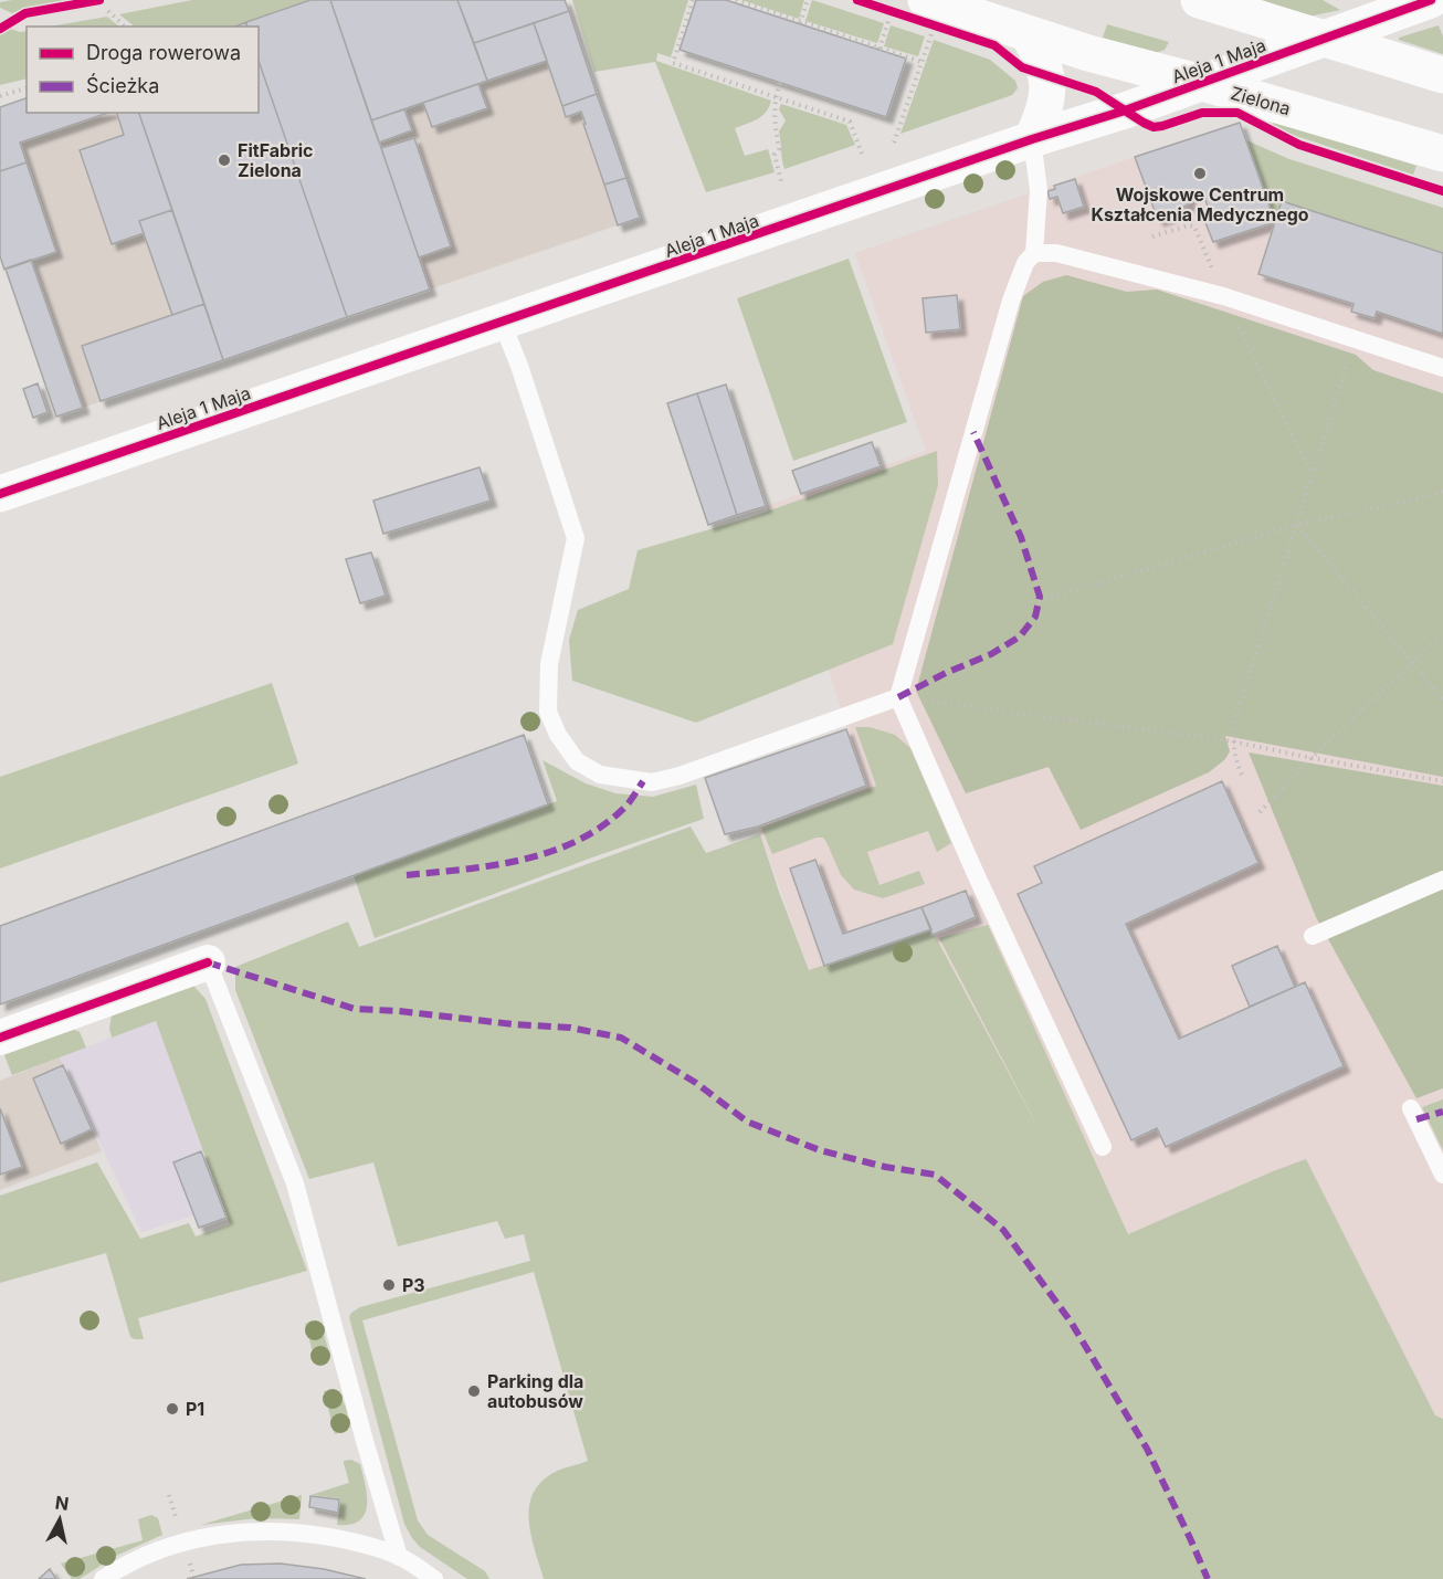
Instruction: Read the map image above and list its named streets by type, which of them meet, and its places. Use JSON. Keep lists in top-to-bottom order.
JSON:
{
  "streets": {
    "street": ["Aleja 1 Maja", "Zielona"]
  },
  "crossings": [
    ["Aleja 1 Maja", "Zielona"]
  ],
  "places": [
    "FitFabric Zielona",
    "Wojskowe Centrum Kształcenia Medycznego",
    "P3",
    "Parking dla autobusów",
    "P1"
  ],
  "legend": ["Droga rowerowa", "Ścieżka"],
  "north": "top"
}
